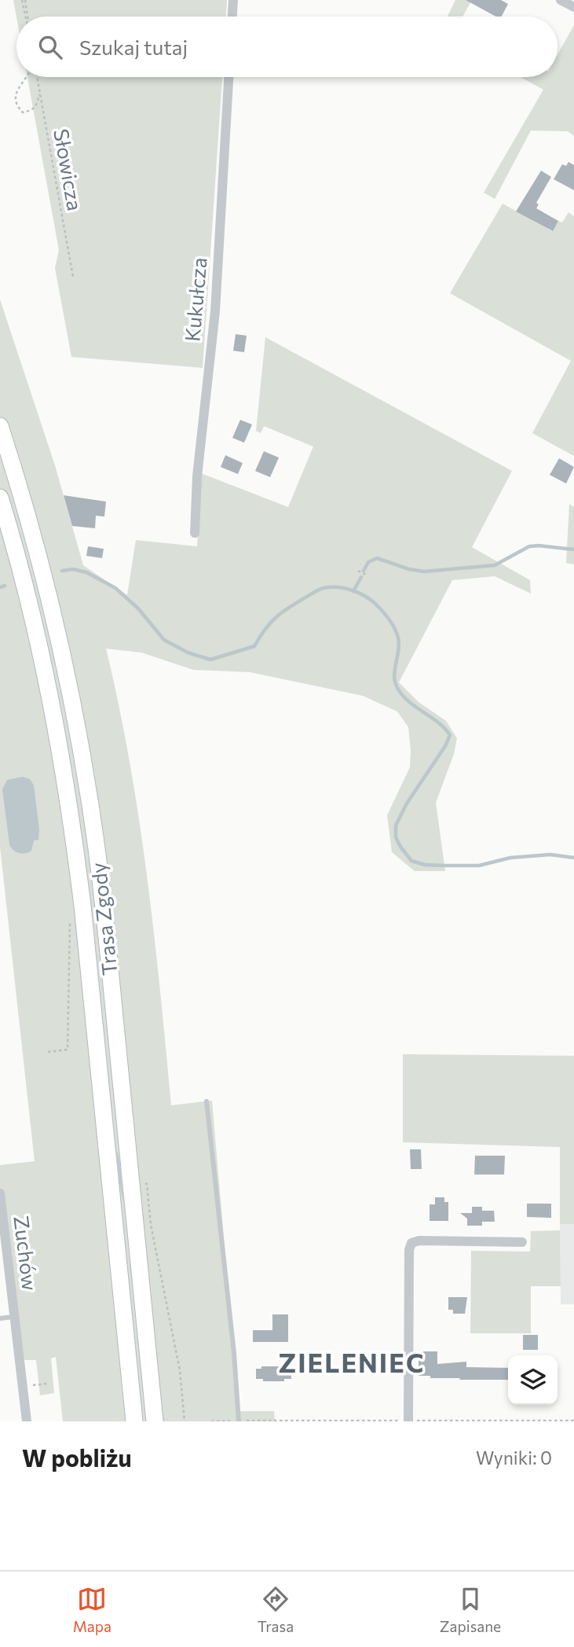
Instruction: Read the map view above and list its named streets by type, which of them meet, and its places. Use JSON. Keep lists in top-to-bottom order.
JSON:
{
  "streets": {
    "highway": ["Trasa Zgody"],
    "street": ["Kukułcza", "Zuchów"],
    "path": ["Słowicza"]
  },
  "districts": ["ZIELENIEC"],
  "page": {
    "search": "Szukaj tutaj",
    "heading": ["W pobliżu", "Wyniki: 0"],
    "nav": ["Mapa", "Trasa", "Zapisane"]
  }
}
